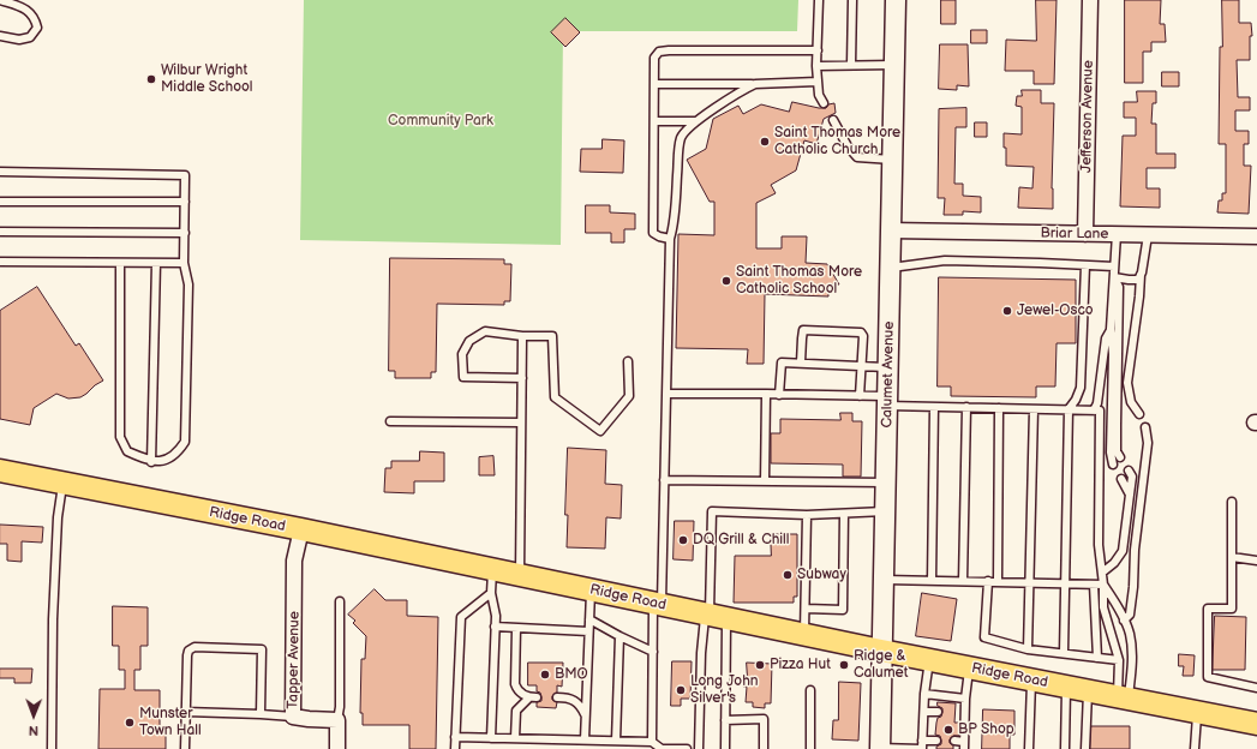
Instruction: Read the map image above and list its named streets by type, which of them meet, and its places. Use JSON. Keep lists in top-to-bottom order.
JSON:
{
  "streets": {
    "main road": ["Calumet Avenue", "Ridge Road"],
    "street": ["Jefferson Avenue", "Briar Lane", "Tapper Avenue"]
  },
  "crossings": [
    ["Jefferson Avenue", "Briar Lane"],
    ["Briar Lane", "Calumet Avenue"],
    ["Calumet Avenue", "Ridge Road"],
    ["Ridge Road", "Tapper Avenue"]
  ],
  "parks": ["Community Park"],
  "places": [
    "Wilbur Wright Middle School",
    "Saint Thomas More Catholic Church",
    "Saint Thomas More Catholic School",
    "Jewel-Osco",
    "DQ Grill & Chill",
    "Subway",
    "Pizza Hut",
    "Ridge & Calumet",
    "BMO",
    "Long John Silver's",
    "Munster Town Hall",
    "BP Shop"
  ],
  "north": "bottom"
}
